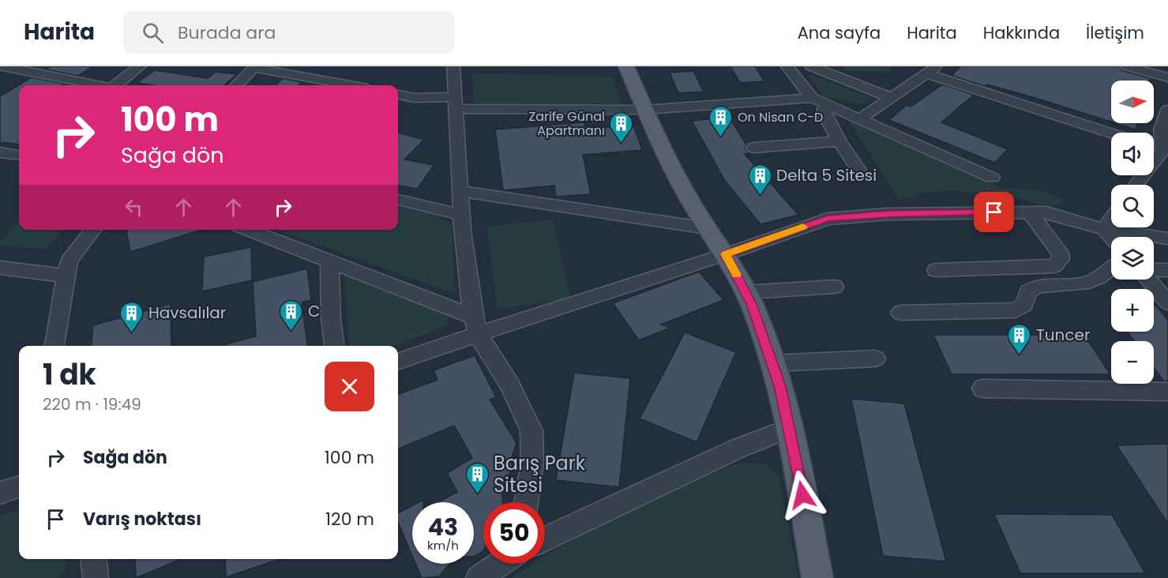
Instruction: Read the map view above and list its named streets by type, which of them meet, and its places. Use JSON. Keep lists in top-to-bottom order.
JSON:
{
  "places": {
    "building": [
      "On Nisan C-D",
      "Zarife Günal Apartmanı",
      "Delta 5 Sitesi",
      "C",
      "Havsalılar",
      "Tuncer",
      "Barış Park Sitesi"
    ]
  },
  "north": "right",
  "page": {
    "header": "Harita",
    "search": "Burada ara",
    "nav": [
      "Ana sayfa",
      "Harita",
      "Hakkında",
      "İletişim"
    ],
    "map_buttons": ["+", "−"],
    "turn": ["100 m", "Sağa dön"],
    "heading": ["1 dk", "220 m · 19:49"],
    "list": [
      {
        "name": "Sağa dön",
        "value": "100 m"
      },
      {
        "name": "Varış noktası",
        "value": "120 m"
      }
    ],
    "speed": "43 km/h",
    "limit": "50"
  }
}
